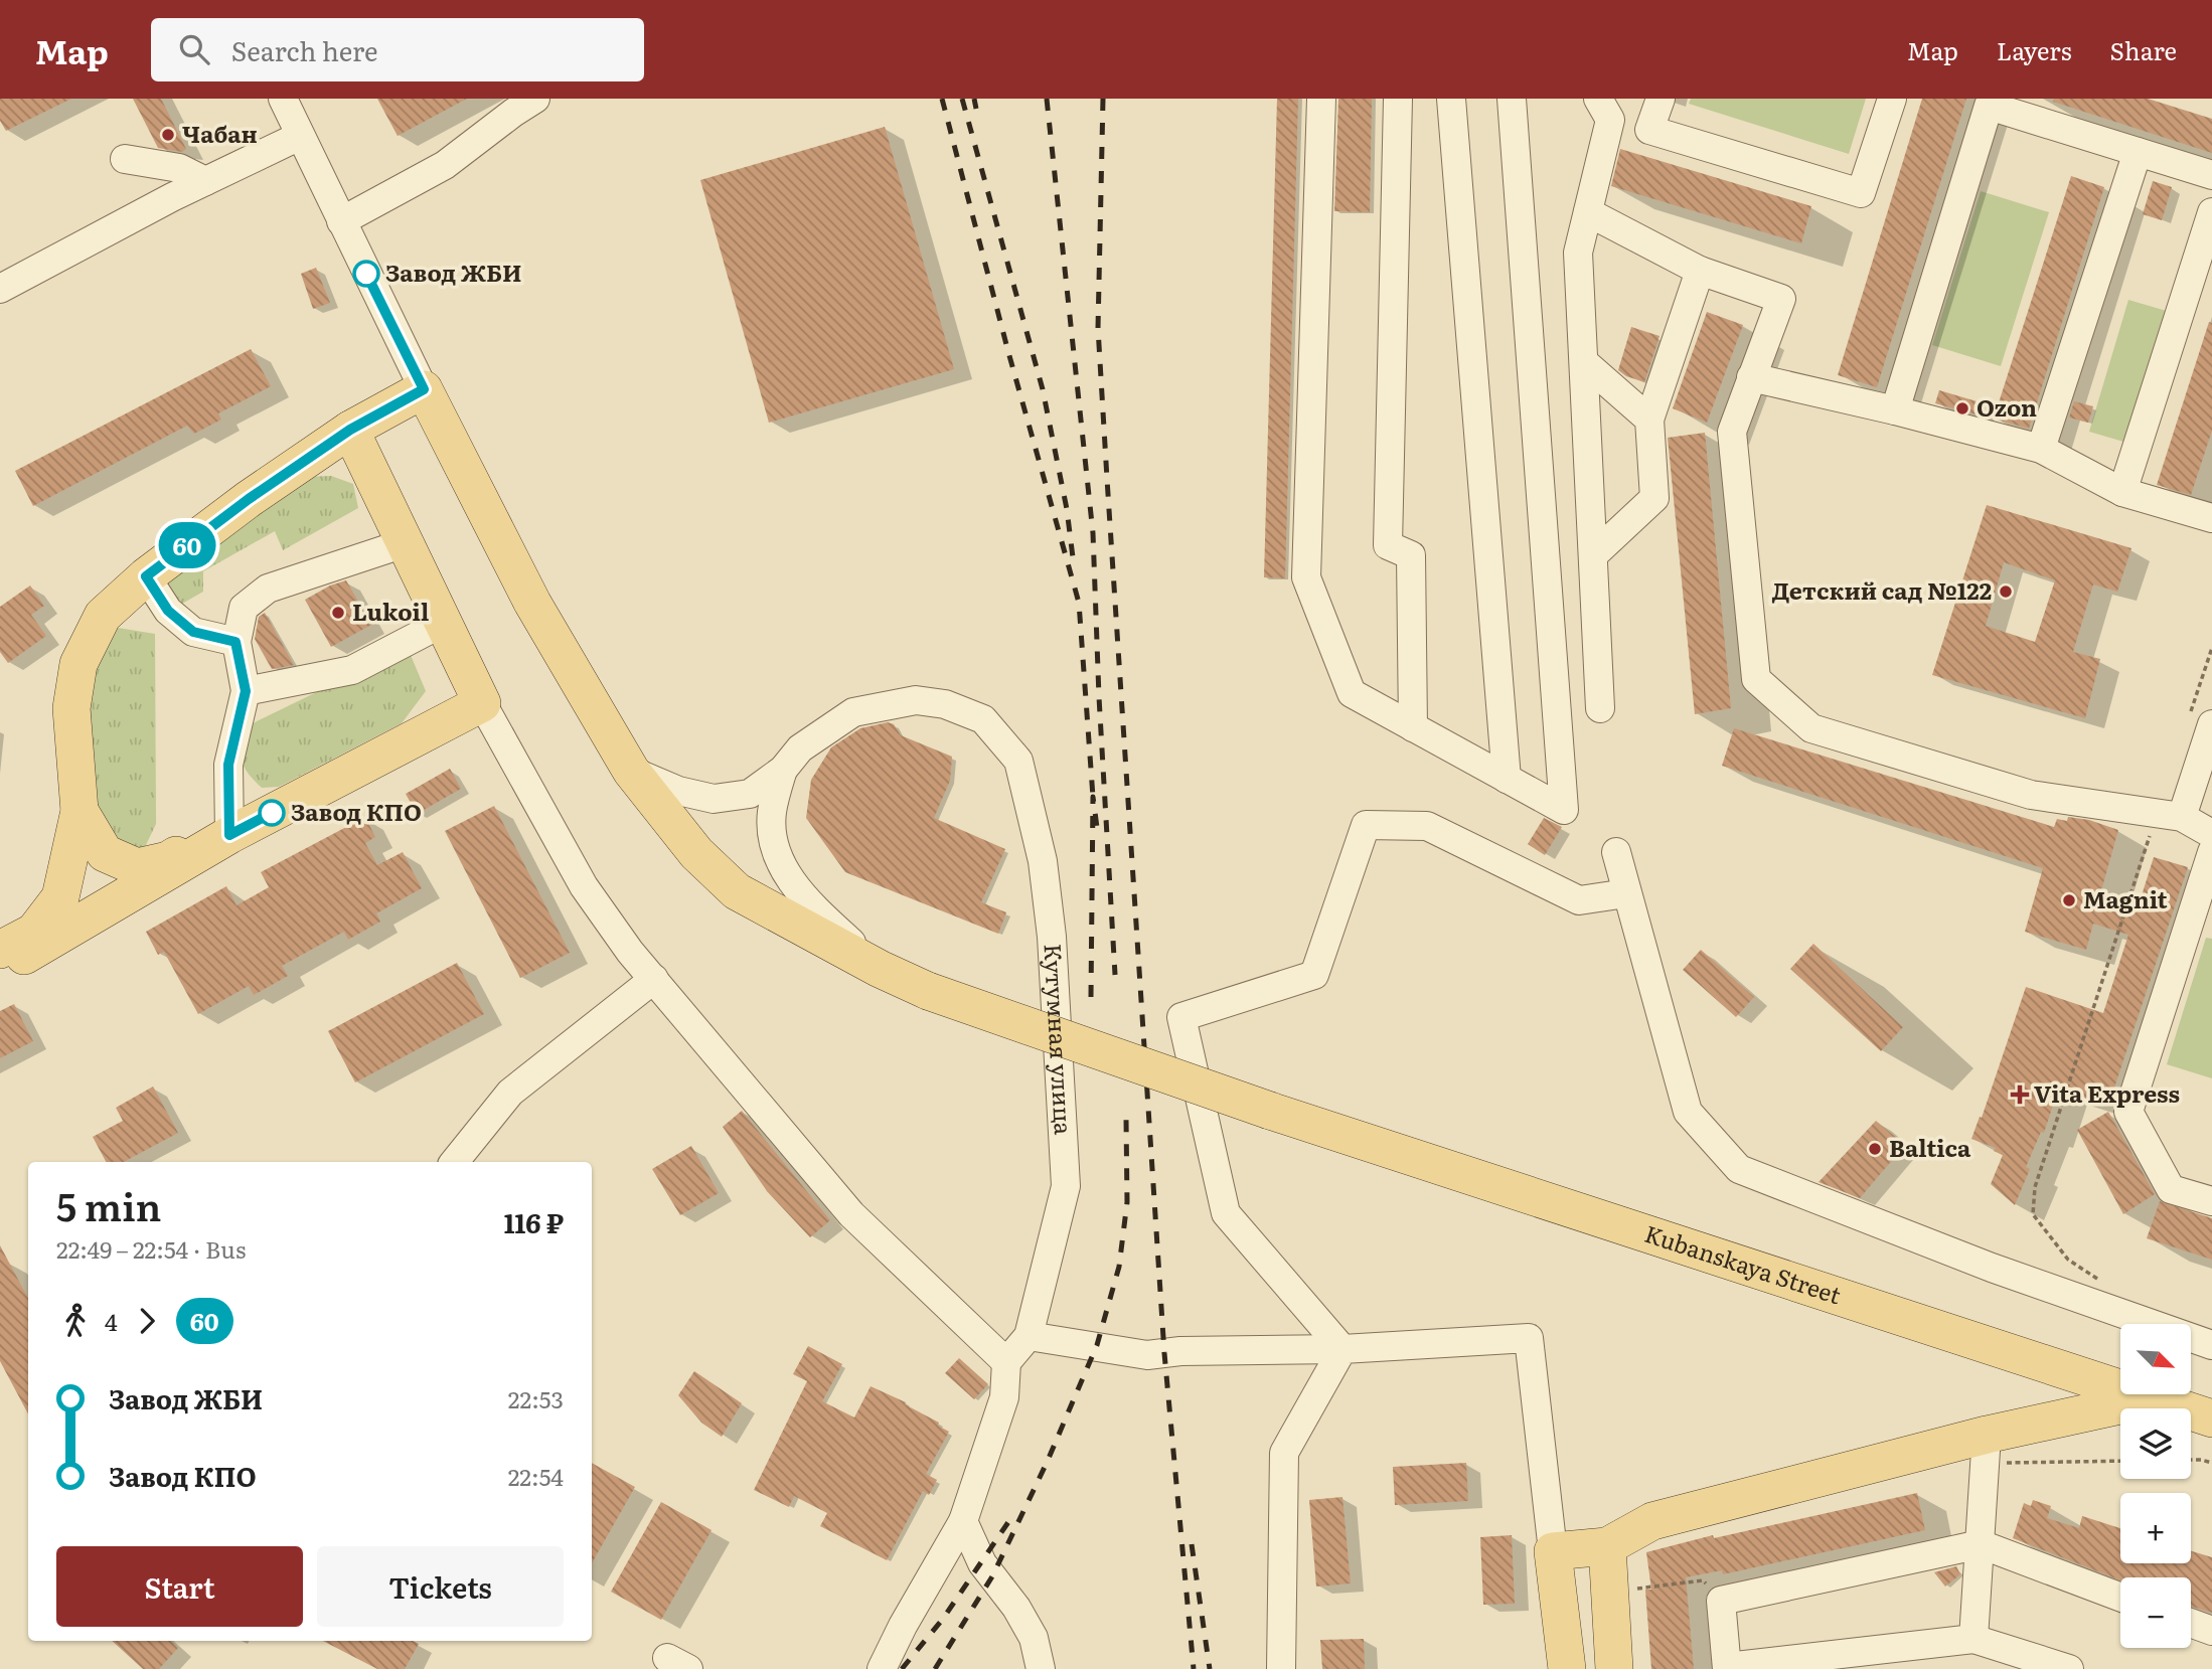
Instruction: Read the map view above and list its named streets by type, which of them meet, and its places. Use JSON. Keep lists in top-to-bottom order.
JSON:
{
  "streets": {
    "main road": ["Kubanskaya Street"],
    "street": ["Кутумная улица"]
  },
  "places": {
    "other": [
      "Чабан",
      "Завод ЖБИ",
      "Ozon",
      "Детский сад №122",
      "Lukoil",
      "Завод КПО",
      "Magnit",
      "Baltica"
    ],
    "health": ["Vita Express"]
  },
  "lines": ["bus line 60"],
  "north": "bottom right",
  "page": {
    "header": "Map",
    "search": "Search here",
    "nav": ["Map", "Layers", "Share"],
    "on_map": "60",
    "heading": ["5 min", "22:49 – 22:54 · Bus", "116 ₽"],
    "legs": ["4", "60"],
    "map_buttons": ["+", "−"],
    "list": [
      {
        "name": "Завод ЖБИ",
        "value": "22:53"
      },
      {
        "name": "Завод КПО",
        "value": "22:54"
      }
    ],
    "buttons": ["Start", "Tickets"]
  }
}
